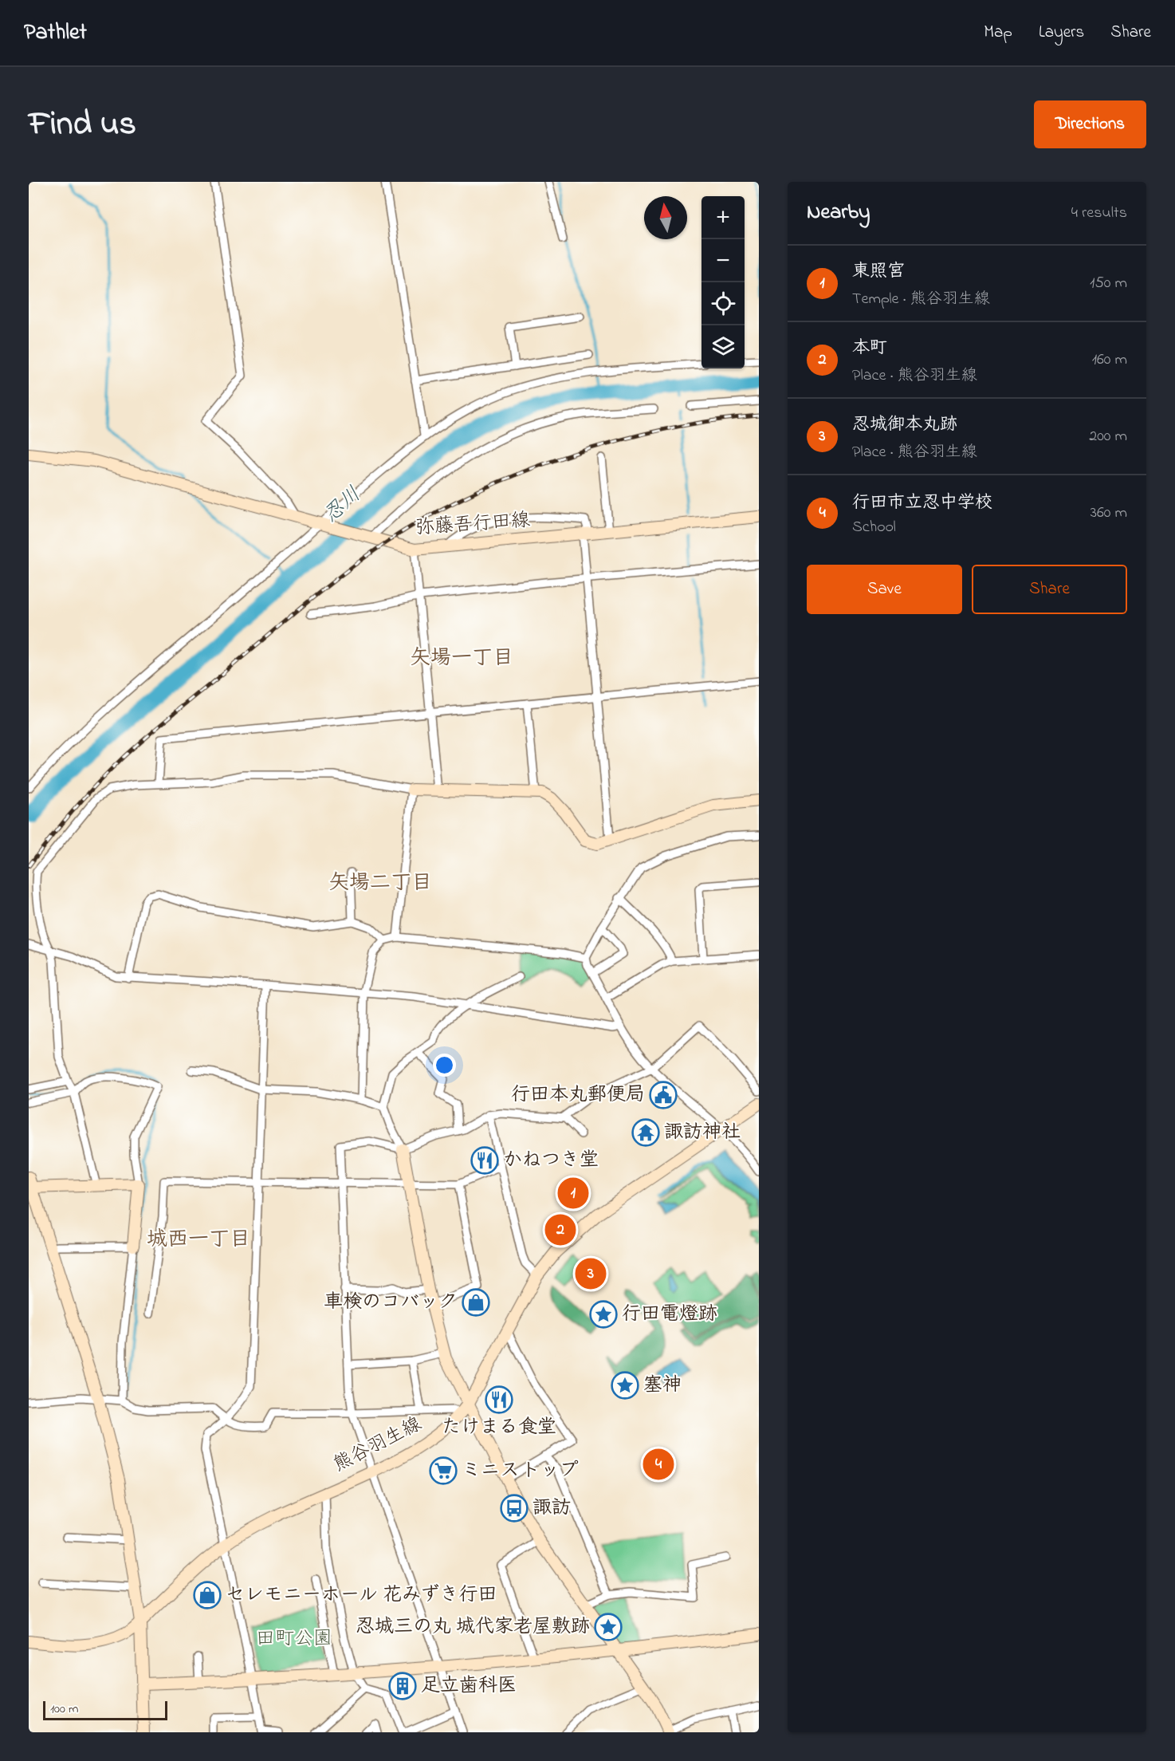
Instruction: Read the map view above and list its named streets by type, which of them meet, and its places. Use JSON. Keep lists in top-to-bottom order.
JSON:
{
  "streets": {
    "street": ["弥藤吾行田線", "熊谷羽生線"]
  },
  "districts": ["矢場一丁目", "矢場二丁目", "城西一丁目"],
  "water": ["忍川"],
  "parks": ["田町公園"],
  "places": {
    "public building": ["行田本丸郵便局"],
    "temple": ["諏訪神社"],
    "restaurant": ["かねつき堂", "たけまる食堂"],
    "shop": ["車検のコバック", "セレモニーホール 花みずき行田"],
    "place": ["行田電燈跡", "塞神", "忍城三の丸 城代家老屋敷跡"],
    "supermarket": ["ミニストップ"],
    "bus stop": ["諏訪"],
    "building": ["足立歯科医"]
  },
  "scale_bar": "100 m",
  "north": "top",
  "page": {
    "header": "Pathlet",
    "nav": ["Map", "Layers", "Share"],
    "title": "Find us",
    "buttons": [
      "Directions",
      ["Save", "Share"]
    ],
    "heading": ["Nearby", "4 results"],
    "map_buttons": ["+", "−"],
    "list": [
      {
        "mark": "1",
        "name": "東照宮",
        "note": "Temple · 熊谷羽生線",
        "value": "150 m"
      },
      {
        "mark": "2",
        "name": "本町",
        "note": "Place · 熊谷羽生線",
        "value": "160 m"
      },
      {
        "mark": "3",
        "name": "忍城御本丸跡",
        "note": "Place · 熊谷羽生線",
        "value": "200 m"
      },
      {
        "mark": "4",
        "name": "行田市立忍中学校",
        "note": "School",
        "value": "360 m"
      }
    ],
    "pins": [
      "1",
      "2",
      "3",
      "4"
    ],
    "scale": "100 m"
  }
}
